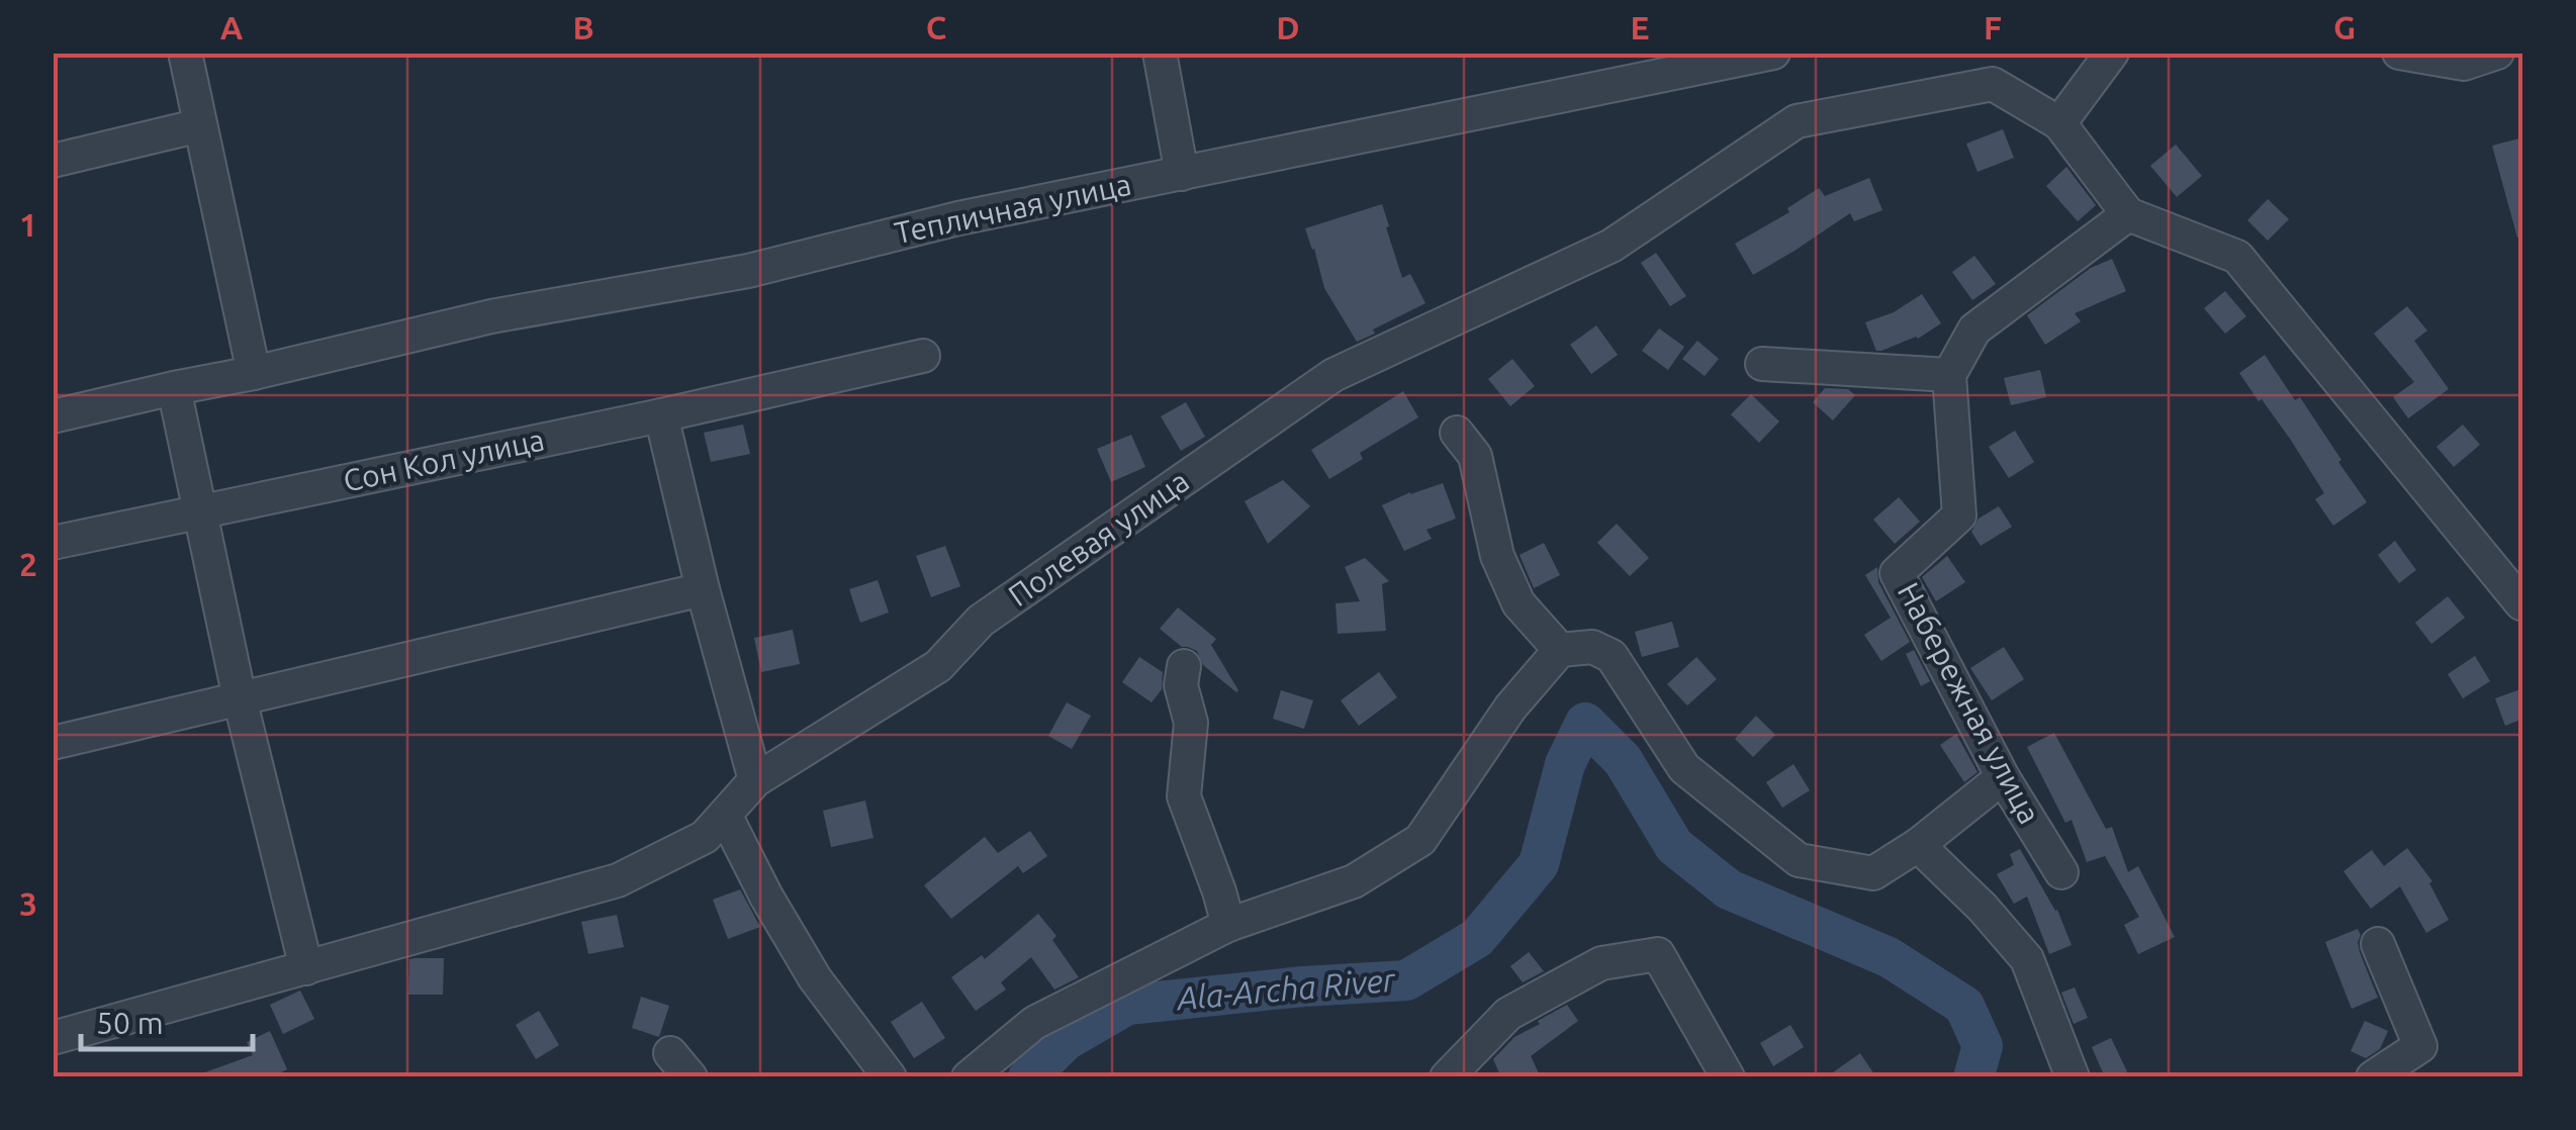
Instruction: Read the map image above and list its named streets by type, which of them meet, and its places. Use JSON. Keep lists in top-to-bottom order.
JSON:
{
  "streets": {
    "street": [
      "Тепличная улица",
      "Сон Кол улица",
      "Полевая улица",
      "Набережная улица"
    ]
  },
  "water": ["Ala-Archa River"],
  "scale_bar": "50 m",
  "grid": {
    "columns": [
      "A",
      "B",
      "C",
      "D",
      "E",
      "F",
      "G"
    ],
    "rows": ["1", "2", "3"]
  }
}
